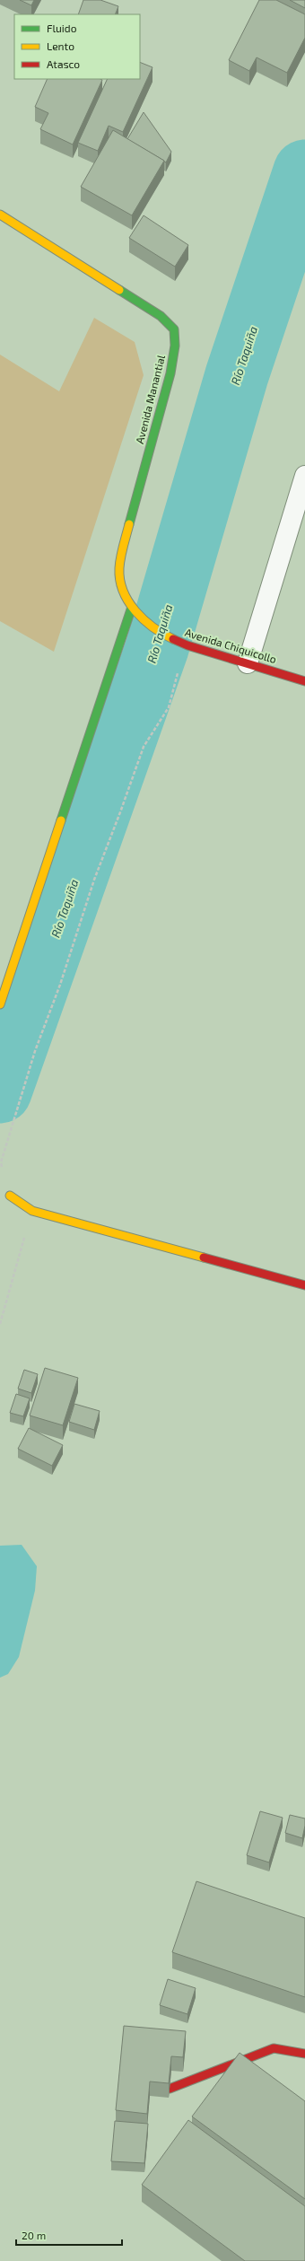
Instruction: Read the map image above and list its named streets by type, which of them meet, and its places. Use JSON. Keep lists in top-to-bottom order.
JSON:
{
  "streets": {
    "street": ["Avenida Manantial", "Avenida Chiquicollo"]
  },
  "crossings": [
    ["Avenida Manantial", "Avenida Chiquicollo"]
  ],
  "water": ["Río Taquiña"],
  "legend": ["Fluido", "Lento", "Atasco"],
  "scale_bar": "20 m"
}
